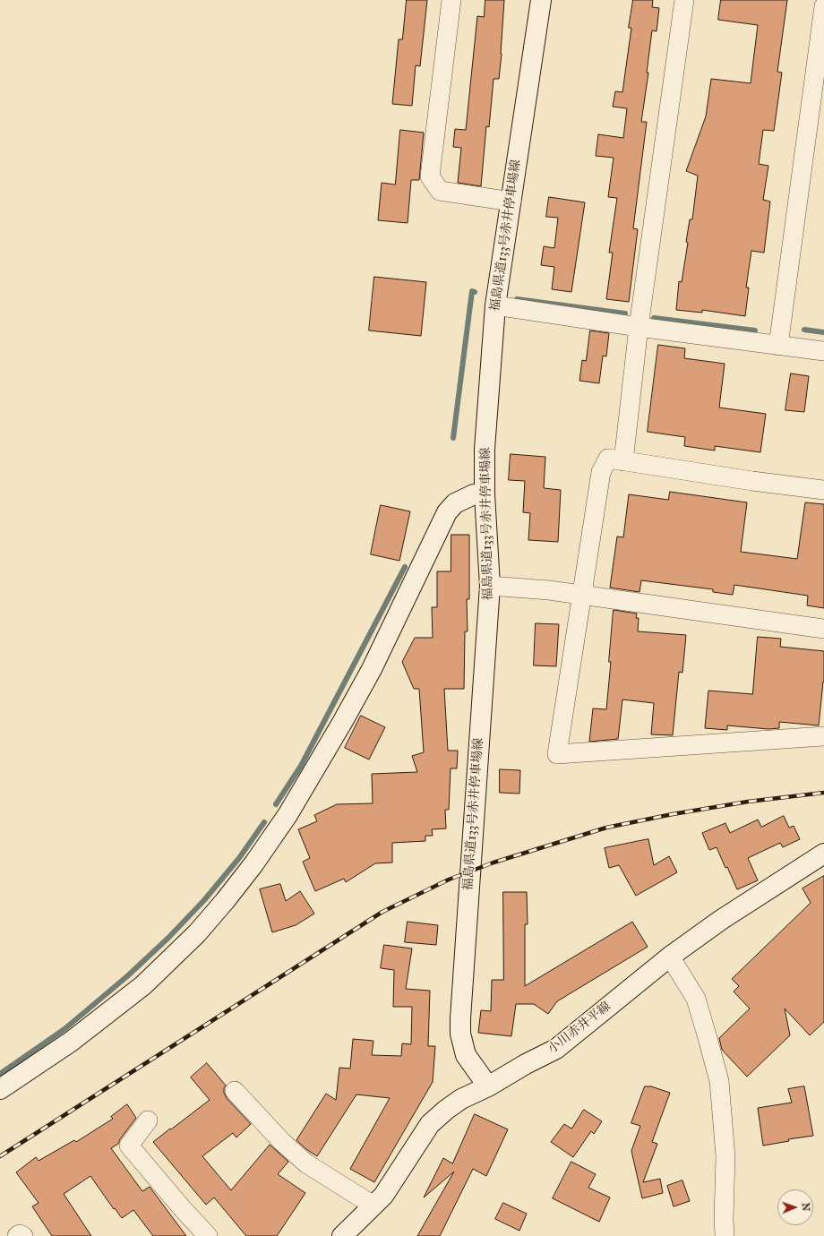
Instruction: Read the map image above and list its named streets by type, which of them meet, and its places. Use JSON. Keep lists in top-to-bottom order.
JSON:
{
  "streets": {
    "main road": ["福島県道133号赤井停車場線", "小川赤井平線"]
  },
  "crossings": [
    ["福島県道133号赤井停車場線", "小川赤井平線"]
  ],
  "north": "right"
}
